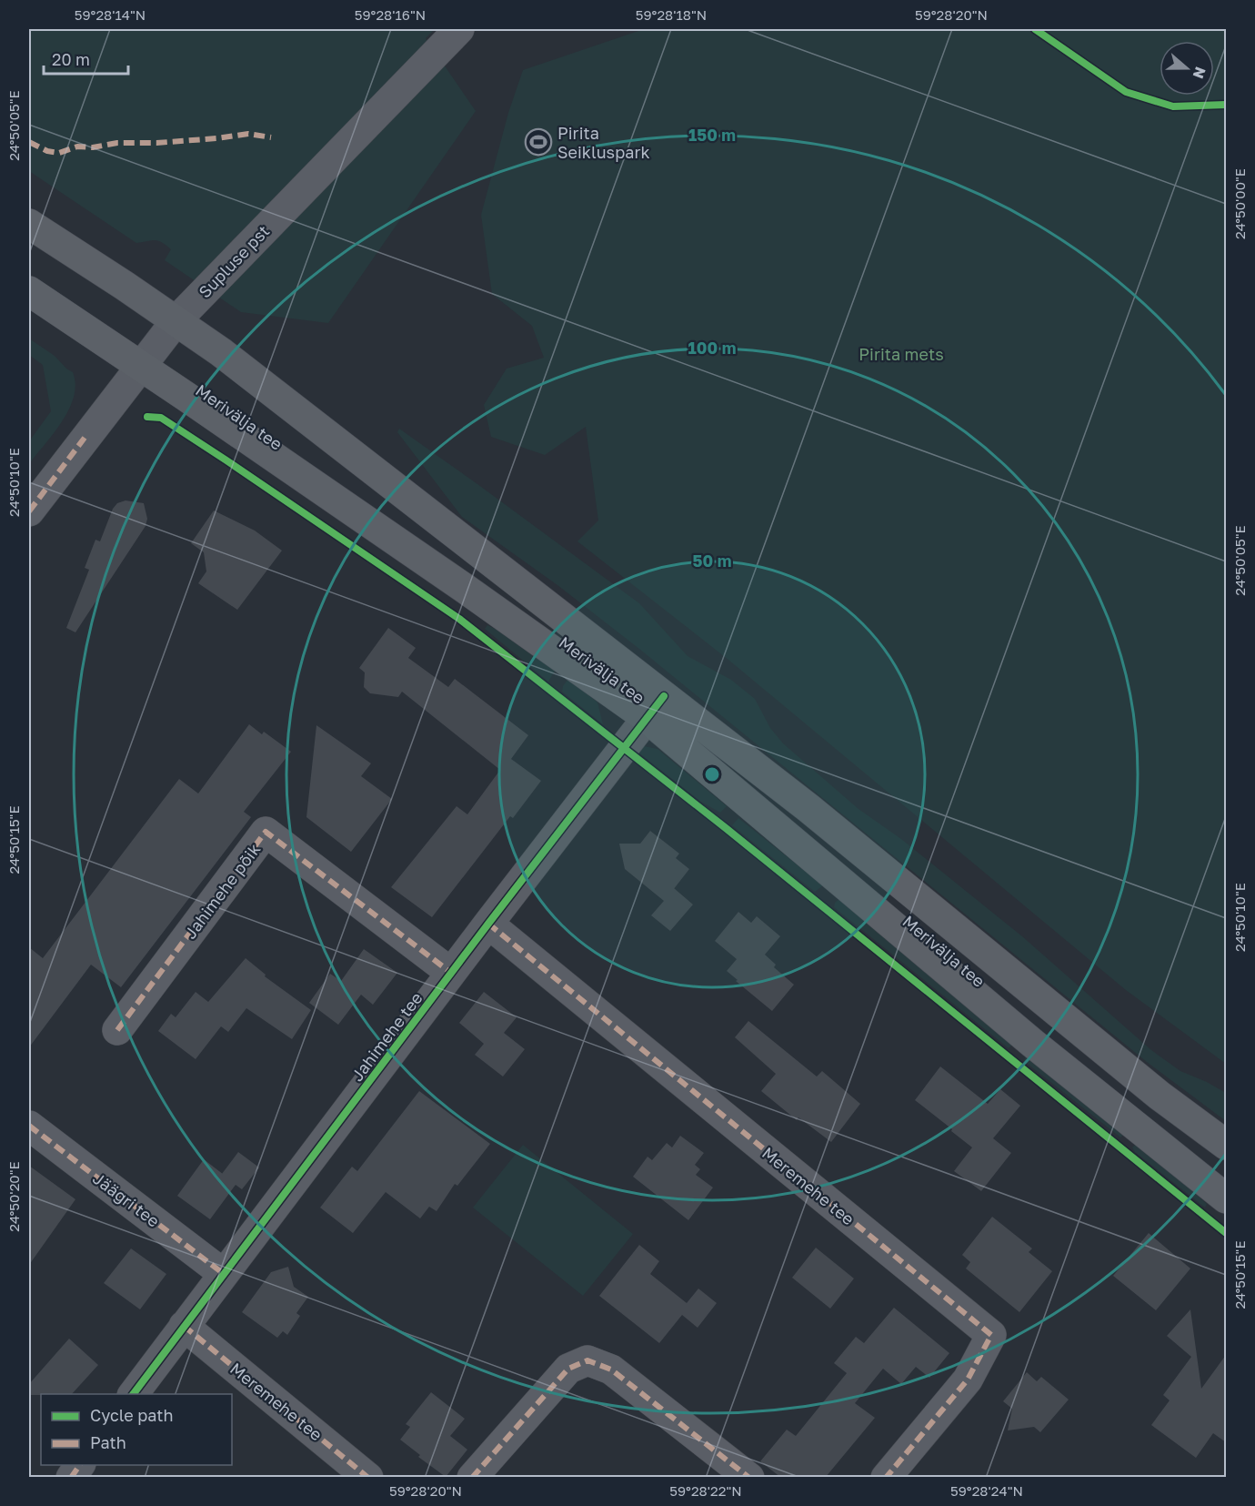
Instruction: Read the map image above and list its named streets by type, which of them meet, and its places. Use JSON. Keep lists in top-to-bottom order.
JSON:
{
  "streets": {
    "main road": ["Merivälja tee"],
    "street": [
      "Supluse pst",
      "Jahimehe põik",
      "Jahimehe tee",
      "Meremehe tee",
      "Jäägri tee"
    ]
  },
  "crossings": [
    ["Supluse pst", "Merivälja tee"],
    ["Merivälja tee", "Jahimehe tee"],
    ["Jahimehe põik", "Jahimehe tee"],
    ["Jahimehe tee", "Meremehe tee"],
    ["Jahimehe tee", "Jäägri tee"]
  ],
  "parks": ["Pirita mets"],
  "places": {
    "sports": ["Pirita Seikluspark"]
  },
  "legend": ["Cycle path", "Path"],
  "scale_bar": "20 m",
  "north": "right",
  "coordinates": [
    "59°28'14\"N",
    "59°28'16\"N",
    "59°28'18\"N",
    "59°28'20\"N",
    "24°50'05\"E",
    "24°50'00\"E",
    "24°50'10\"E",
    "24°50'15\"E",
    "24°50'20\"E",
    "59°28'22\"N",
    "59°28'24\"N"
  ],
  "rings": ["150 m", "100 m", "50 m"]
}
